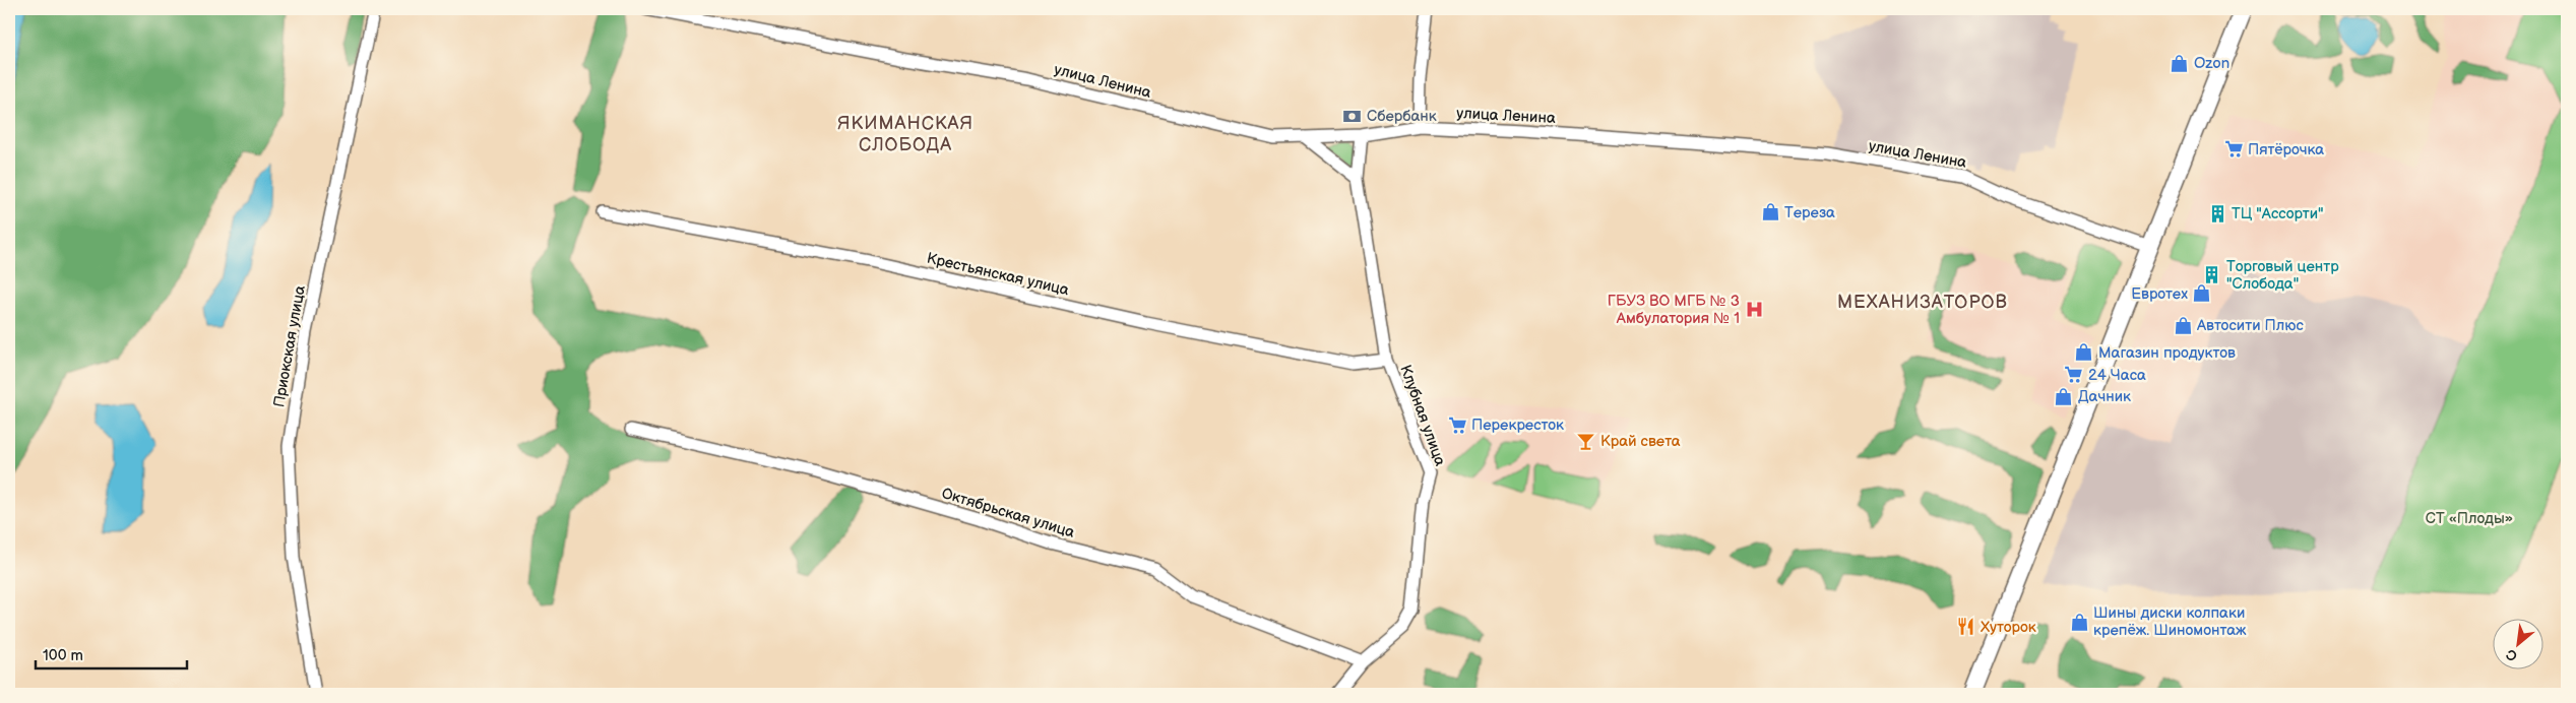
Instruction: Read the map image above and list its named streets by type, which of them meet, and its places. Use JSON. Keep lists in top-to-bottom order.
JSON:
{
  "streets": {
    "street": [
      "улица Ленина",
      "Крестьянская улица",
      "Приокская улица",
      "Клубная улица",
      "Октябрьская улица"
    ]
  },
  "crossings": [
    ["улица Ленина", "Клубная улица"],
    ["Крестьянская улица", "Клубная улица"],
    ["Клубная улица", "Октябрьская улица"]
  ],
  "districts": ["ЯКИМАНСКАЯ СЛОБОДА", "МЕХАНИЗАТОРОВ"],
  "parks": ["СТ «Плоды»"],
  "places": {
    "shop": [
      "Ozon",
      "Тереза",
      "Евротех",
      "Автосити Плюс",
      "Магазин продуктов",
      "Дачник",
      "Шины диски колпаки крепёж. Шиномонтаж"
    ],
    "bank": ["Сбербанк"],
    "supermarket": ["Пятёрочка", "24 Часа", "Перекресток"],
    "building": ["ТЦ \"Ассорти\"", "Торговый центр \"Слобода\""],
    "hospital": ["ГБУЗ ВО МГБ № 3 Амбулатория № 1"],
    "bar": ["Край света"],
    "restaurant": ["Хуторок"]
  },
  "scale_bar": "100 m",
  "north": "bottom left"
}
